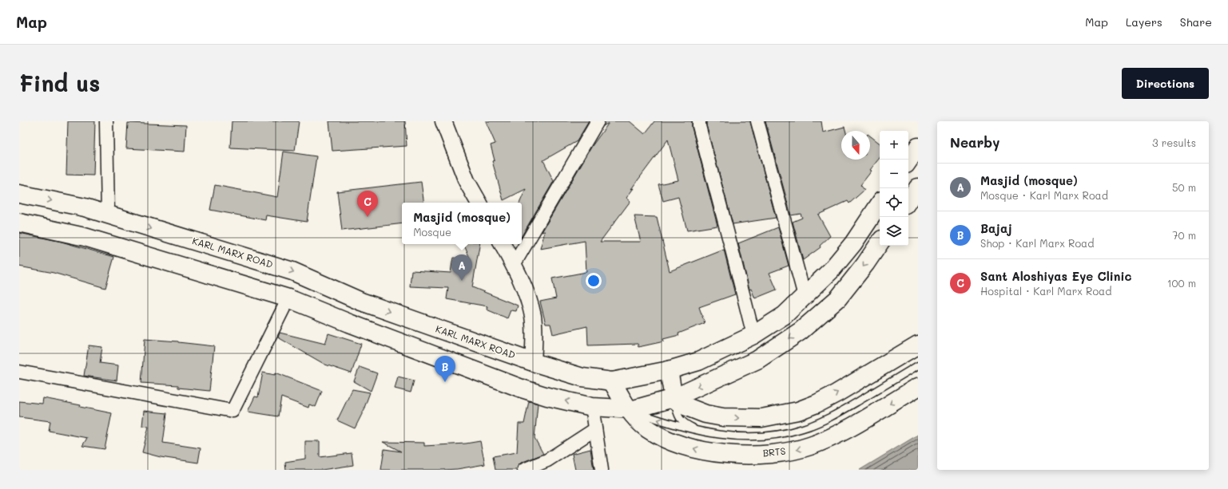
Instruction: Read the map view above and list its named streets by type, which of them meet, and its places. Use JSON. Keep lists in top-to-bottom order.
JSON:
{
  "streets": {
    "main road": ["KARL MARX ROAD", "BRTS"]
  },
  "crossings": [
    ["KARL MARX ROAD", "BRTS"]
  ],
  "north": "bottom",
  "page": {
    "header": "Map",
    "nav": ["Map", "Layers", "Share"],
    "buttons": "Directions",
    "title": "Find us",
    "heading": ["Nearby", "3 results"],
    "map_buttons": ["+", "−"],
    "list": [
      {
        "mark": "A",
        "name": "Masjid (mosque)",
        "note": "Mosque · Karl Marx Road",
        "value": "50 m"
      },
      {
        "mark": "B",
        "name": "Bajaj",
        "note": "Shop · Karl Marx Road",
        "value": "70 m"
      },
      {
        "mark": "C",
        "name": "Sant Aloshiyas Eye Clinic",
        "note": "Hospital · Karl Marx Road",
        "value": "100 m"
      }
    ],
    "pins": ["C", "A", "B"],
    "popup": ["Masjid (mosque)", "Mosque"]
  }
}
